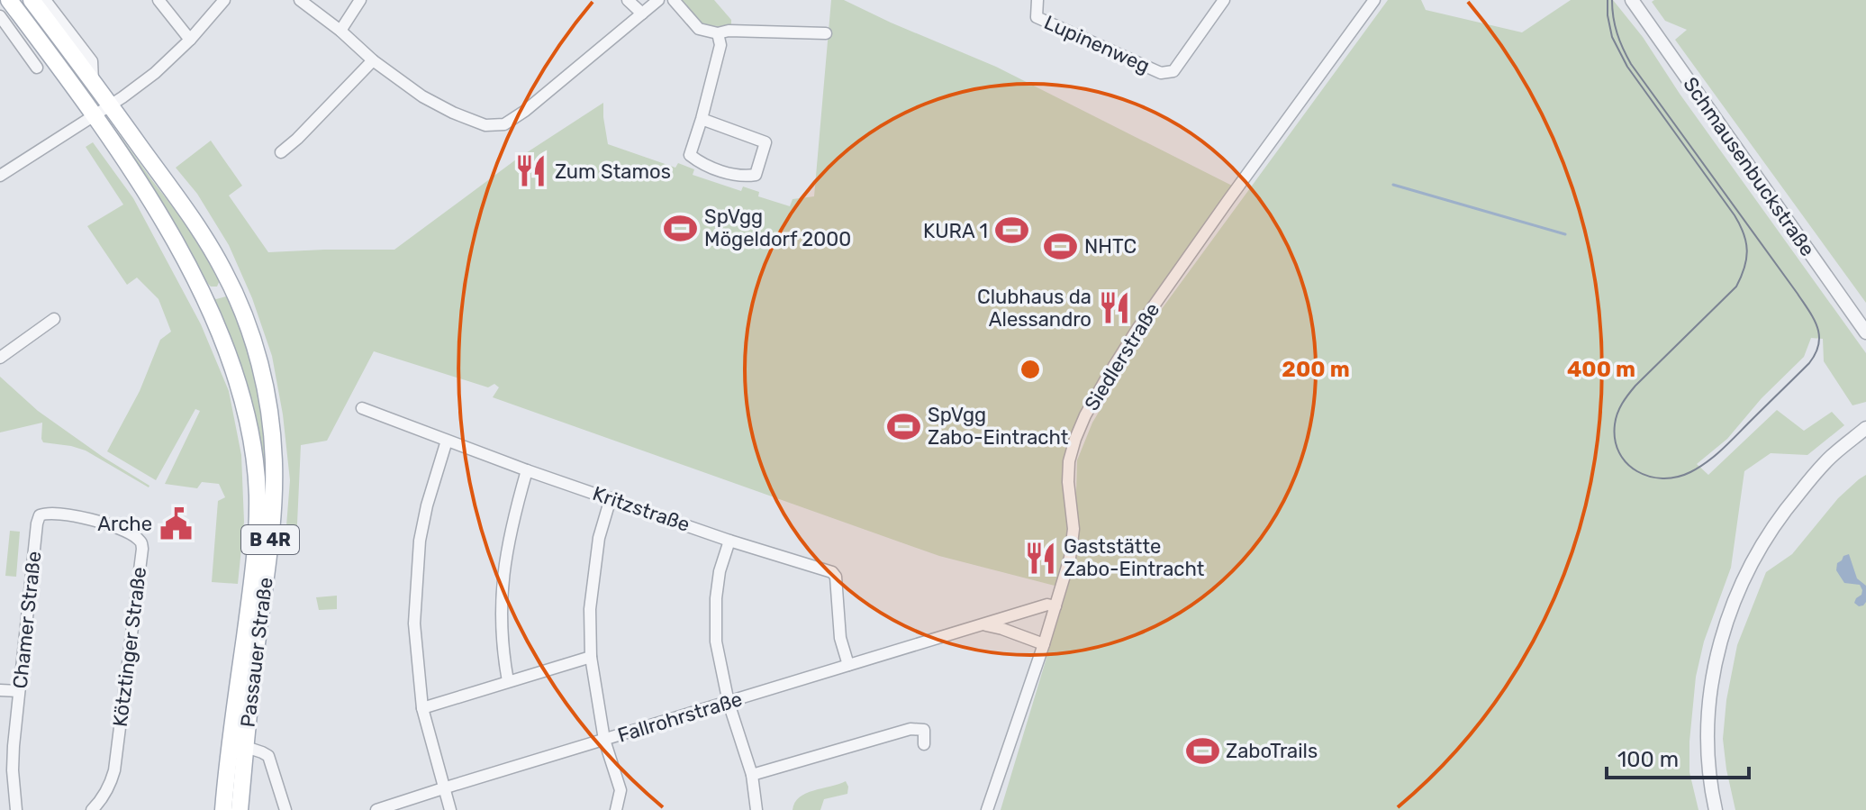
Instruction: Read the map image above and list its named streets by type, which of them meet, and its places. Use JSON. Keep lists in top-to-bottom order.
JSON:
{
  "streets": {
    "main road": ["B 4R", "Passauer Straße"],
    "street": [
      "Lupinenweg",
      "Schmausenbuckstraße",
      "Siedlerstraße",
      "Kritzstraße",
      "Chamer Straße",
      "Kötztinger Straße",
      "Fallrohrstraße"
    ]
  },
  "crossings": [
    ["Siedlerstraße", "Fallrohrstraße"],
    ["Kritzstraße", "Fallrohrstraße"],
    ["B 4R", "Passauer Straße"],
    ["Chamer Straße", "Kötztinger Straße"]
  ],
  "places": {
    "restaurant": ["Zum Stamos", "Clubhaus da Alessandro", "Gaststätte Zabo-Eintracht"],
    "sports": [
      "SpVgg Mögeldorf 2000",
      "KURA 1",
      "NHTC",
      "SpVgg Zabo-Eintracht",
      "ZaboTrails"
    ],
    "public building": ["Arche"]
  },
  "scale_bar": "100 m",
  "rings": ["200 m", "400 m"]
}
